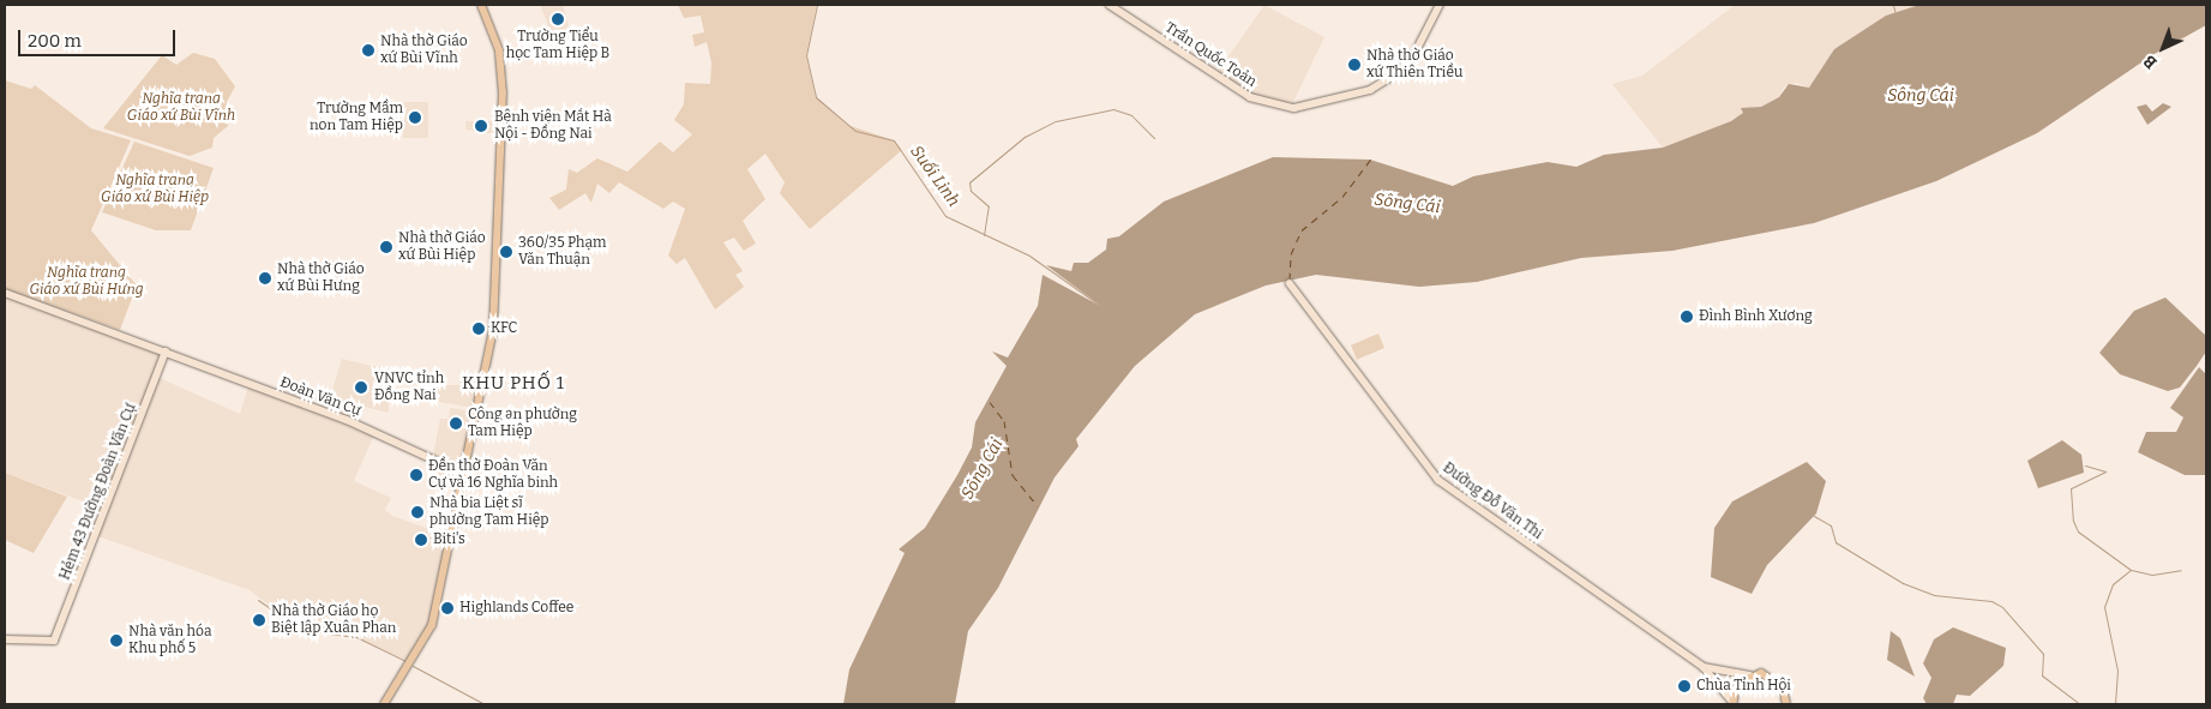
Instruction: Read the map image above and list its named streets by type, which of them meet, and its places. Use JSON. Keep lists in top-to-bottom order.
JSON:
{
  "streets": {
    "street": [
      "Trần Quốc Toản",
      "Đoàn Văn Cự",
      "Hẻm 43 Đường Đoàn Văn Cự",
      "Đường Đỗ Văn Thi"
    ]
  },
  "crossings": [
    ["Đoàn Văn Cự", "Hẻm 43 Đường Đoàn Văn Cự"]
  ],
  "districts": ["KHU PHỐ 1"],
  "water": ["Sông Cái", "Suối Linh"],
  "parks": ["Nghĩa trang Giáo xứ Bùi Vĩnh", "Nghĩa trang Giáo xứ Bùi Hiệp", "Nghĩa trang Giáo xứ Bùi Hưng"],
  "places": [
    "Trường Tiểu học Tam Hiệp B",
    "Nhà thờ Giáo xứ Bùi Vĩnh",
    "Nhà thờ Giáo xứ Thiên Triều",
    "Trường Mầm non Tam Hiệp",
    "Bệnh viện Mắt Hà Nội - Đồng Nai",
    "Nhà thờ Giáo xứ Bùi Hiệp",
    "360/35 Phạm Văn Thuận",
    "Nhà thờ Giáo xứ Bùi Hưng",
    "Đình Bình Xương",
    "KFC",
    "VNVC tỉnh Đồng Nai",
    "Công an phường Tam Hiệp",
    "Đền thờ Đoàn Văn Cự và 16 Nghĩa binh",
    "Nhà bia Liệt sĩ phường Tam Hiệp",
    "Biti's",
    "Highlands Coffee",
    "Nhà thờ Giáo họ Biệt lập Xuân Phan",
    "Nhà văn hóa Khu phố 5",
    "Chùa Tỉnh Hội"
  ],
  "scale_bar": "200 m",
  "north": "bottom left"
}
